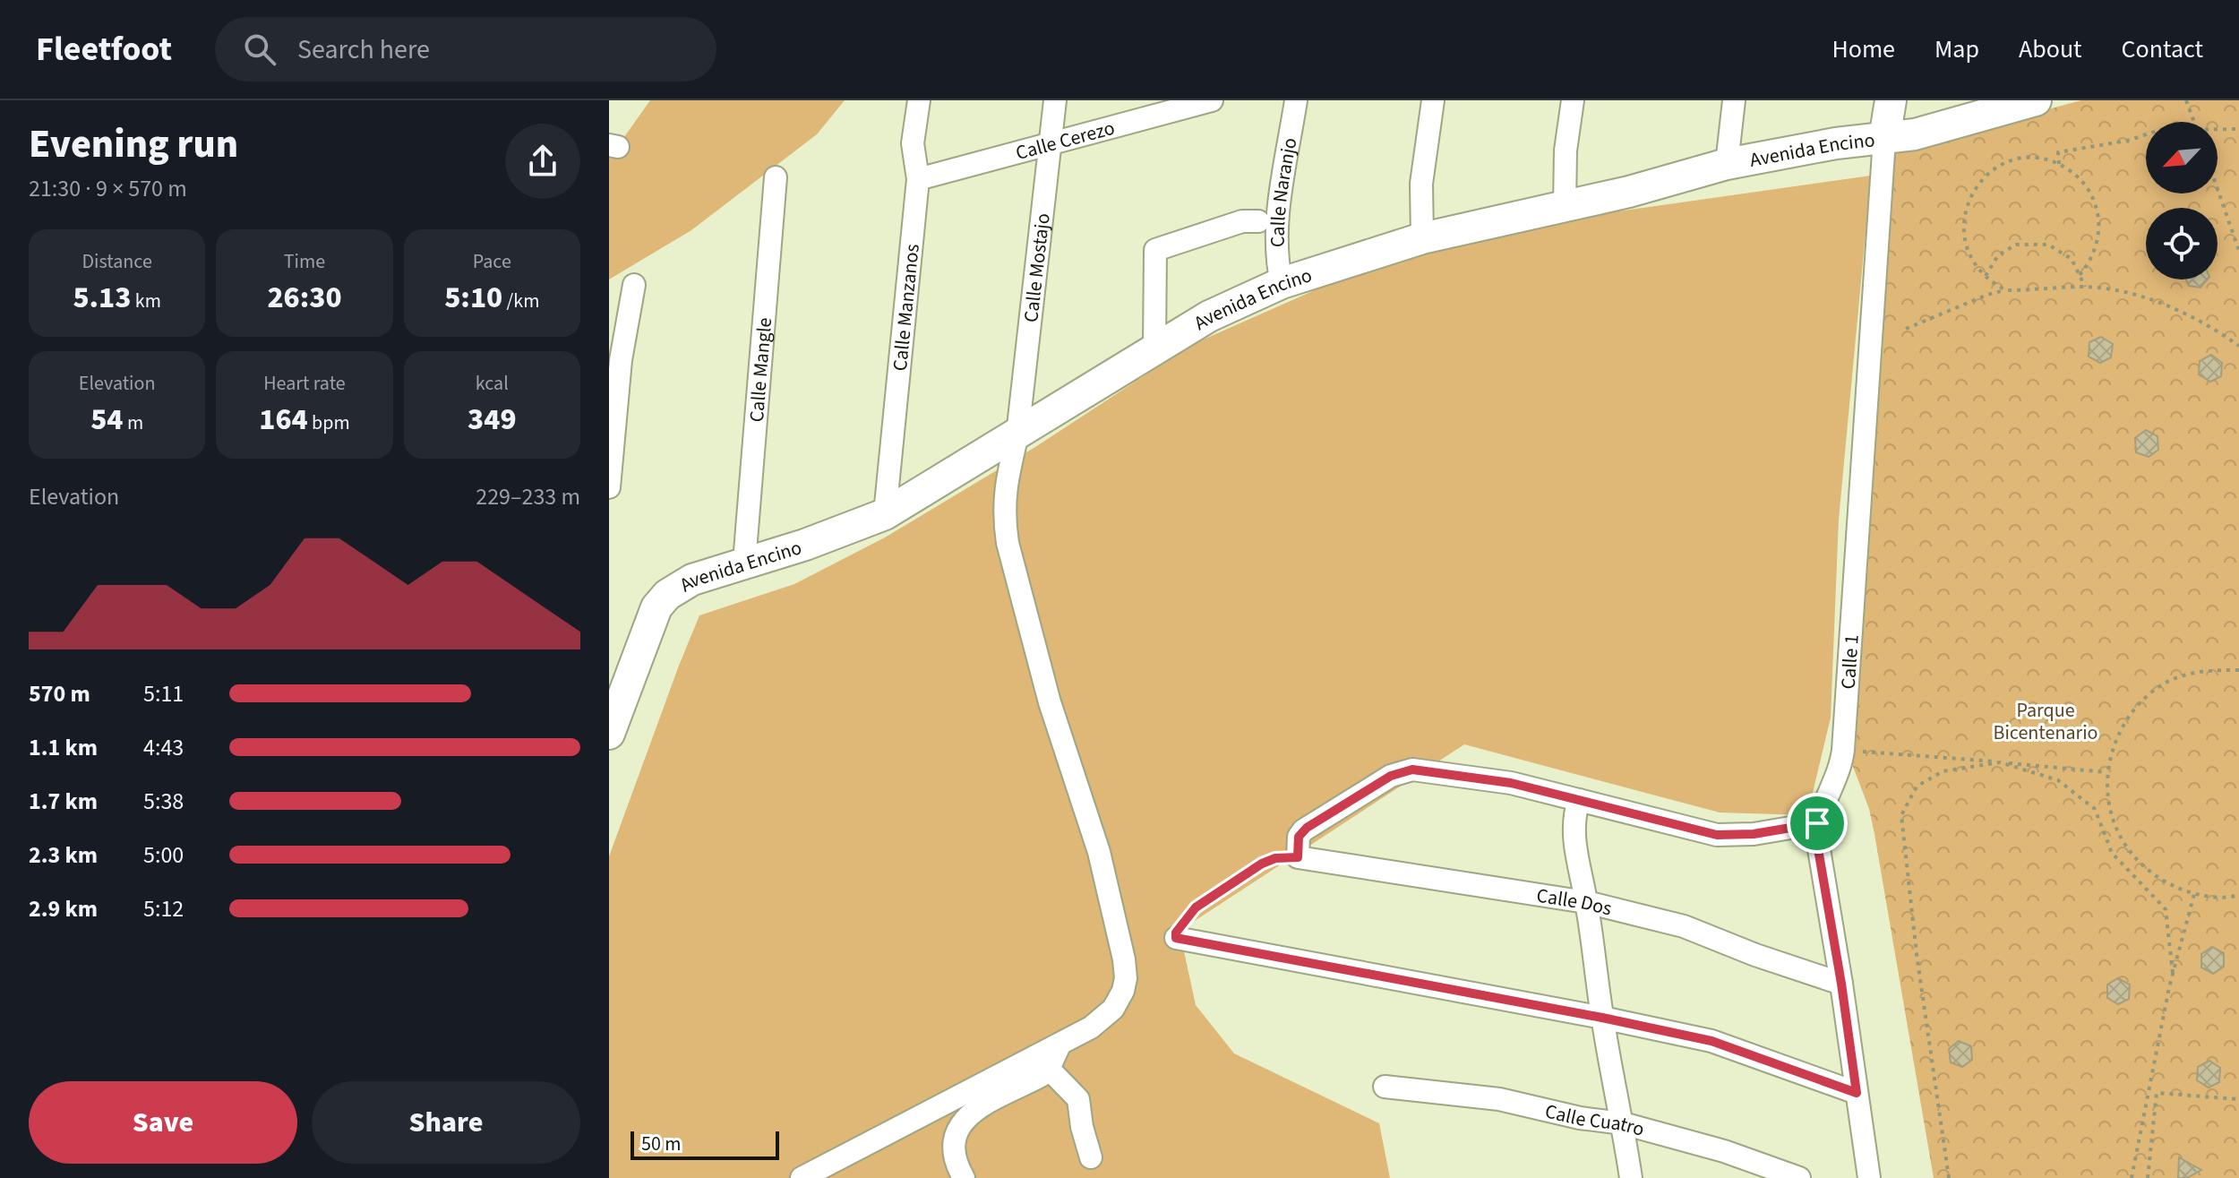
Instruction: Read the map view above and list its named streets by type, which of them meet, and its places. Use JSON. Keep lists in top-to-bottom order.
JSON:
{
  "streets": {
    "main road": ["Avenida Encino"],
    "street": [
      "Calle Cerezo",
      "Calle Naranjo",
      "Calle Mostajo",
      "Calle Manzanos",
      "Calle Mangle",
      "Calle 1",
      "Calle Dos",
      "Calle Cuatro"
    ]
  },
  "crossings": [
    ["Calle Cerezo", "Calle Mostajo"],
    ["Calle Cerezo", "Calle Manzanos"],
    ["Avenida Encino", "Calle Naranjo"],
    ["Avenida Encino", "Calle Mostajo"],
    ["Avenida Encino", "Calle Manzanos"],
    ["Avenida Encino", "Calle Mangle"],
    ["Avenida Encino", "Calle 1"],
    ["Calle 1", "Calle Dos"]
  ],
  "parks": ["Parque Bicentenario"],
  "scale_bar": "50 m",
  "north": "bottom left",
  "page": {
    "header": "Fleetfoot",
    "search": "Search here",
    "nav": [
      "Home",
      "Map",
      "About",
      "Contact"
    ],
    "heading": ["Evening run", "21:30 · 9 × 570 m"],
    "stats": [
      ["Distance", "5.13 km"],
      ["Time", "26:30"],
      ["Pace", "5:10 /km"],
      ["Elevation", "54 m"],
      ["Heart rate", "164 bpm"],
      ["kcal", "349"]
    ],
    "chart": ["Elevation", "229–233 m"],
    "list": [
      {
        "name": "570 m",
        "note": "5:11"
      },
      {
        "name": "1.1 km",
        "note": "4:43"
      },
      {
        "name": "1.7 km",
        "note": "5:38"
      },
      {
        "name": "2.3 km",
        "note": "5:00"
      },
      {
        "name": "2.9 km",
        "note": "5:12"
      }
    ],
    "buttons": ["Save", "Share"],
    "scale": "50 m"
  }
}
